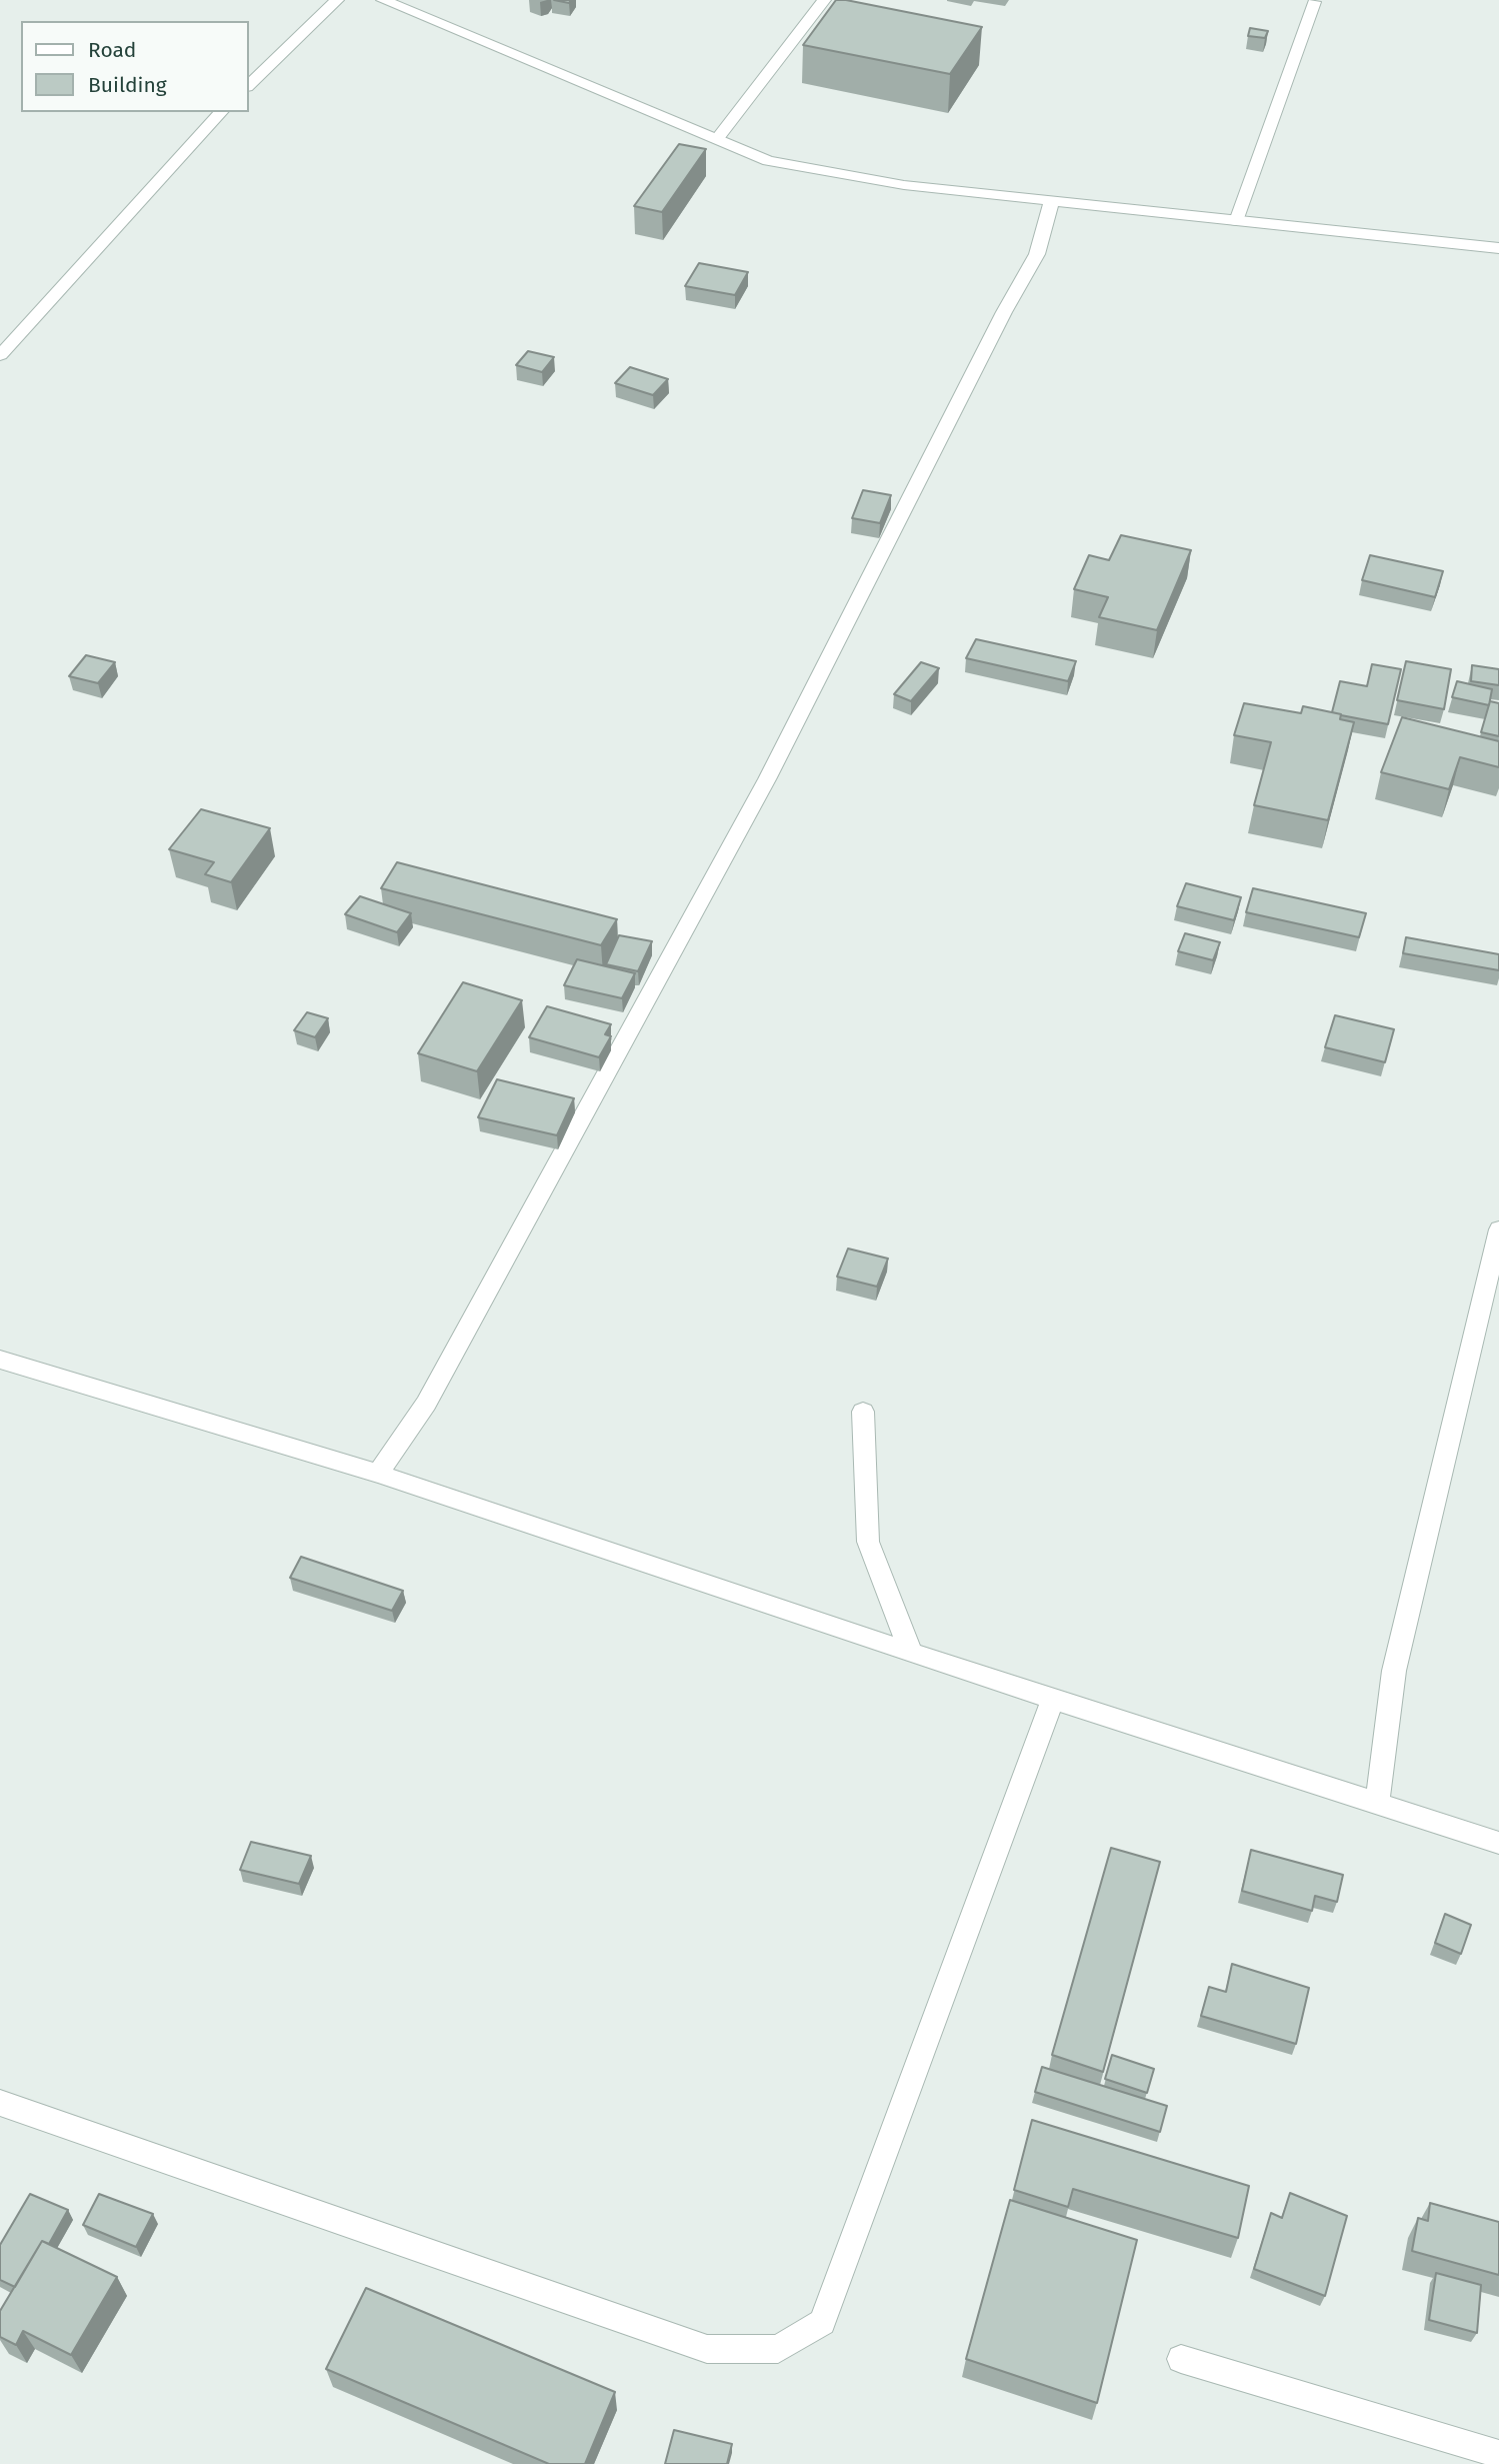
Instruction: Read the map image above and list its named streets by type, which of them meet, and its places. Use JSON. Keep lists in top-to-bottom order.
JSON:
{
  "legend": ["Road", "Building"]
}
